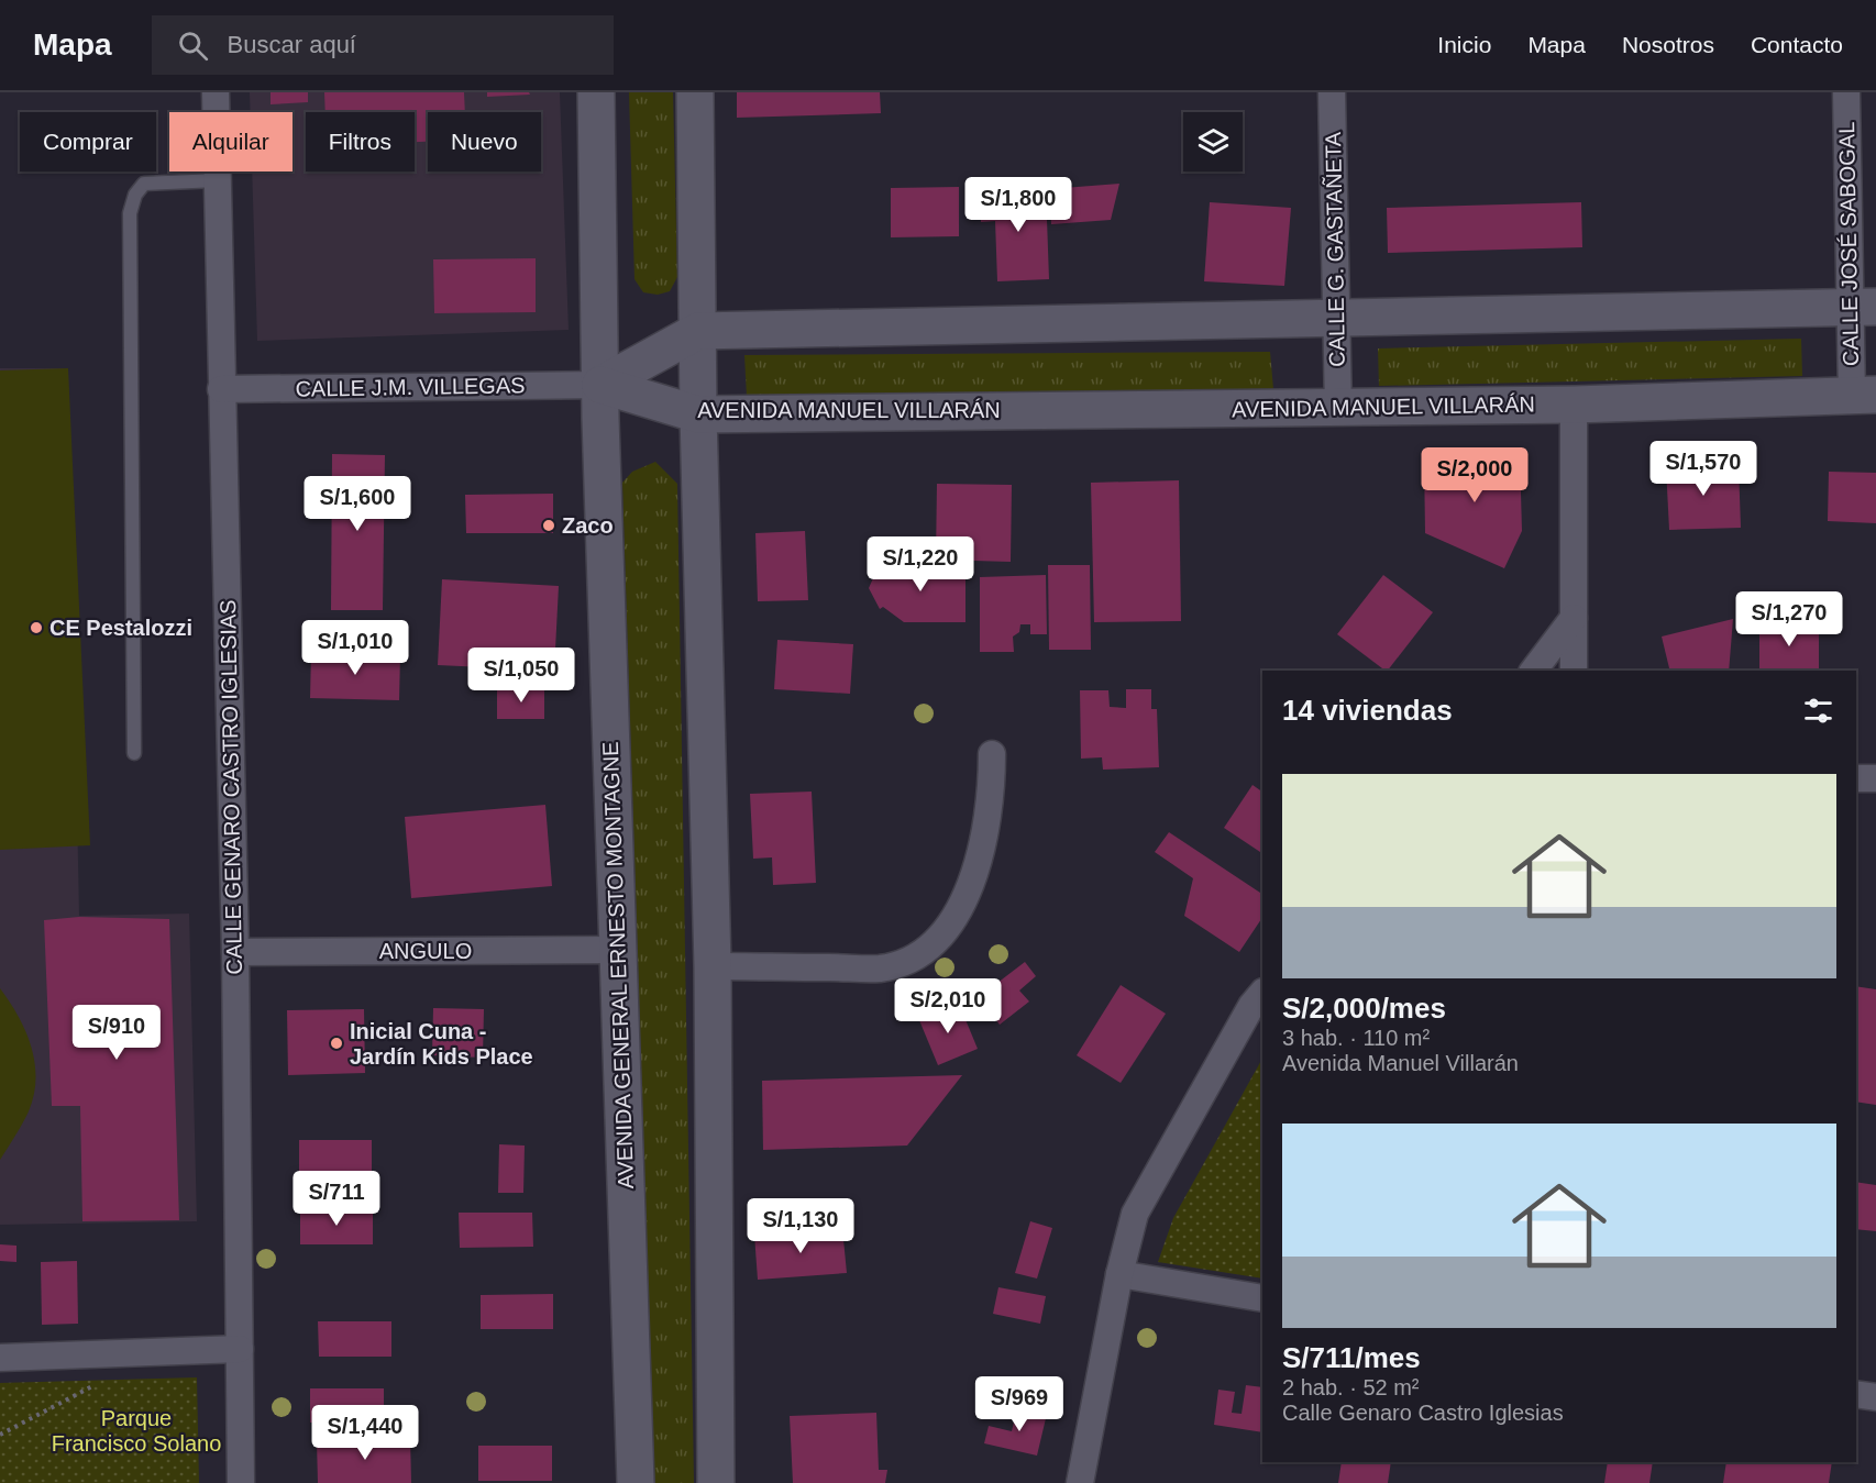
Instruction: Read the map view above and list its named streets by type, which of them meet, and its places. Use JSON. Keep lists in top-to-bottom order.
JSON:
{
  "streets": {
    "main road": ["AVENIDA MANUEL VILLARÁN", "AVENIDA GENERAL ERNESTO MONTAGNE"],
    "street": [
      "CALLE JOSÉ SABOGAL",
      "CALLE G. GASTAÑETA",
      "CALLE J.M. VILLEGAS",
      "CALLE GENARO CASTRO IGLESIAS",
      "ANGULO"
    ]
  },
  "crossings": [
    ["CALLE JOSÉ SABOGAL", "AVENIDA MANUEL VILLARÁN"],
    ["CALLE G. GASTAÑETA", "AVENIDA MANUEL VILLARÁN"],
    ["CALLE J.M. VILLEGAS", "AVENIDA MANUEL VILLARÁN"],
    ["CALLE J.M. VILLEGAS", "CALLE GENARO CASTRO IGLESIAS"],
    ["CALLE J.M. VILLEGAS", "AVENIDA GENERAL ERNESTO MONTAGNE"],
    ["AVENIDA MANUEL VILLARÁN", "AVENIDA GENERAL ERNESTO MONTAGNE"],
    ["CALLE GENARO CASTRO IGLESIAS", "ANGULO"],
    ["ANGULO", "AVENIDA GENERAL ERNESTO MONTAGNE"]
  ],
  "parks": ["Parque Francisco Solano"],
  "places": ["Zaco", "CE Pestalozzi", "Inicial Cuna - Jardín Kids Place"],
  "page": {
    "header": "Mapa",
    "search": "Buscar aquí",
    "nav": [
      "Inicio",
      "Mapa",
      "Nosotros",
      "Contacto"
    ],
    "chip": [
      "Comprar",
      "Alquilar",
      "Filtros",
      "Nuevo"
    ],
    "price": [
      "S/1,800",
      "S/1,570",
      "S/2,000",
      "S/1,600",
      "S/1,220",
      "S/1,270",
      "S/1,010",
      "S/1,050",
      "S/2,010",
      "S/910",
      "S/711",
      "S/1,130",
      "S/969",
      "S/1,440"
    ],
    "heading": "14 viviendas",
    "list": [
      {
        "name": "S/2,000/mes",
        "note": "3 hab. · 110 m² · Avenida Manuel Villarán"
      },
      {
        "name": "S/711/mes",
        "note": "2 hab. · 52 m² · Calle Genaro Castro Iglesias"
      }
    ]
  }
}
